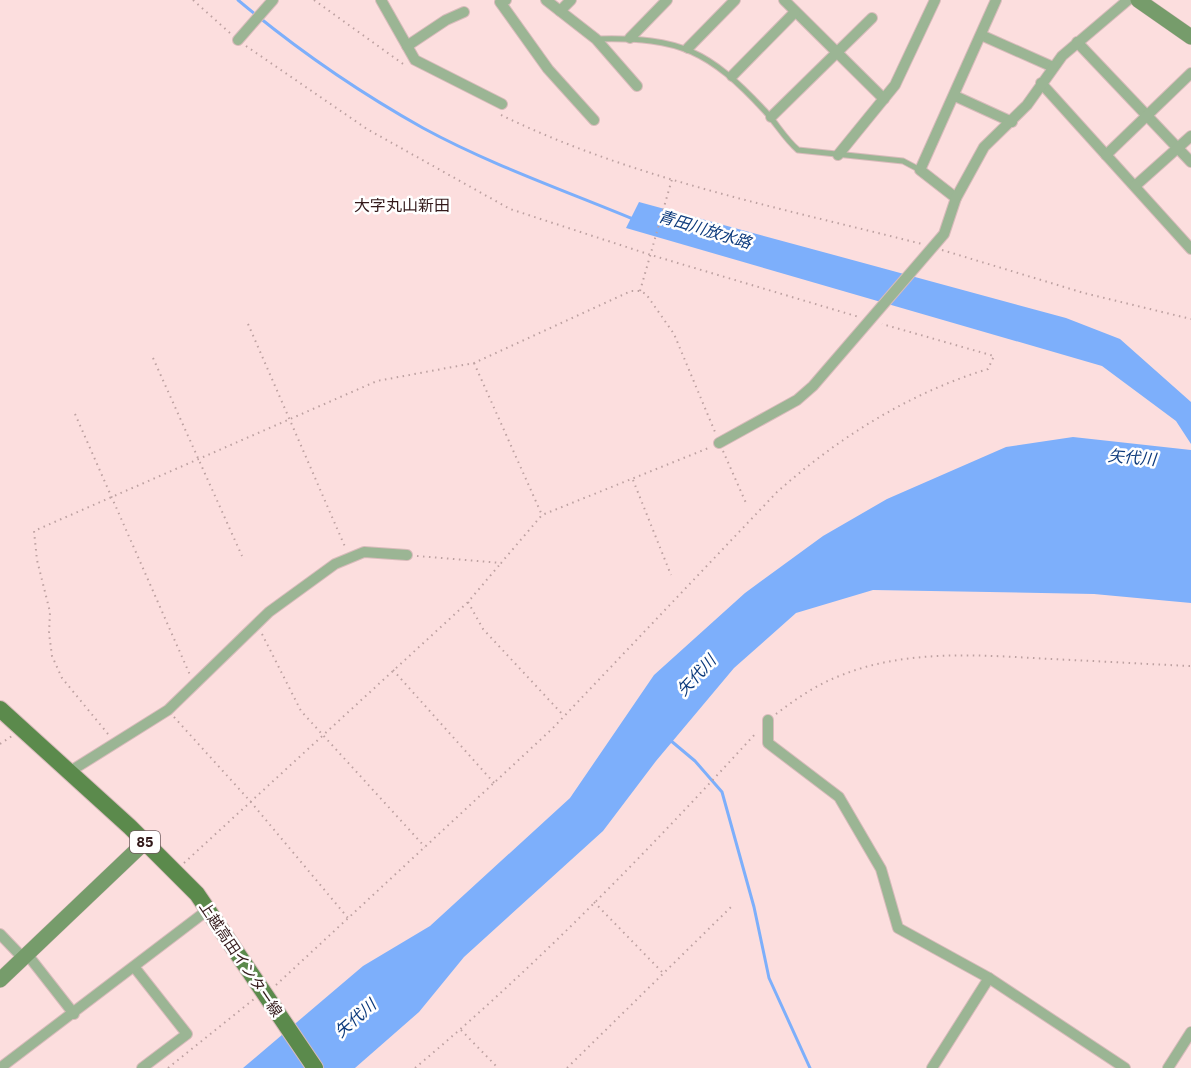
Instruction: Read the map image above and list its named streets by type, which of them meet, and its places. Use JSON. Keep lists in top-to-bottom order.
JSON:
{
  "streets": {
    "main road": ["85", "上越高田インター線"]
  },
  "districts": ["大字丸山新田"],
  "water": ["青田川放水路", "矢代川"]
}
